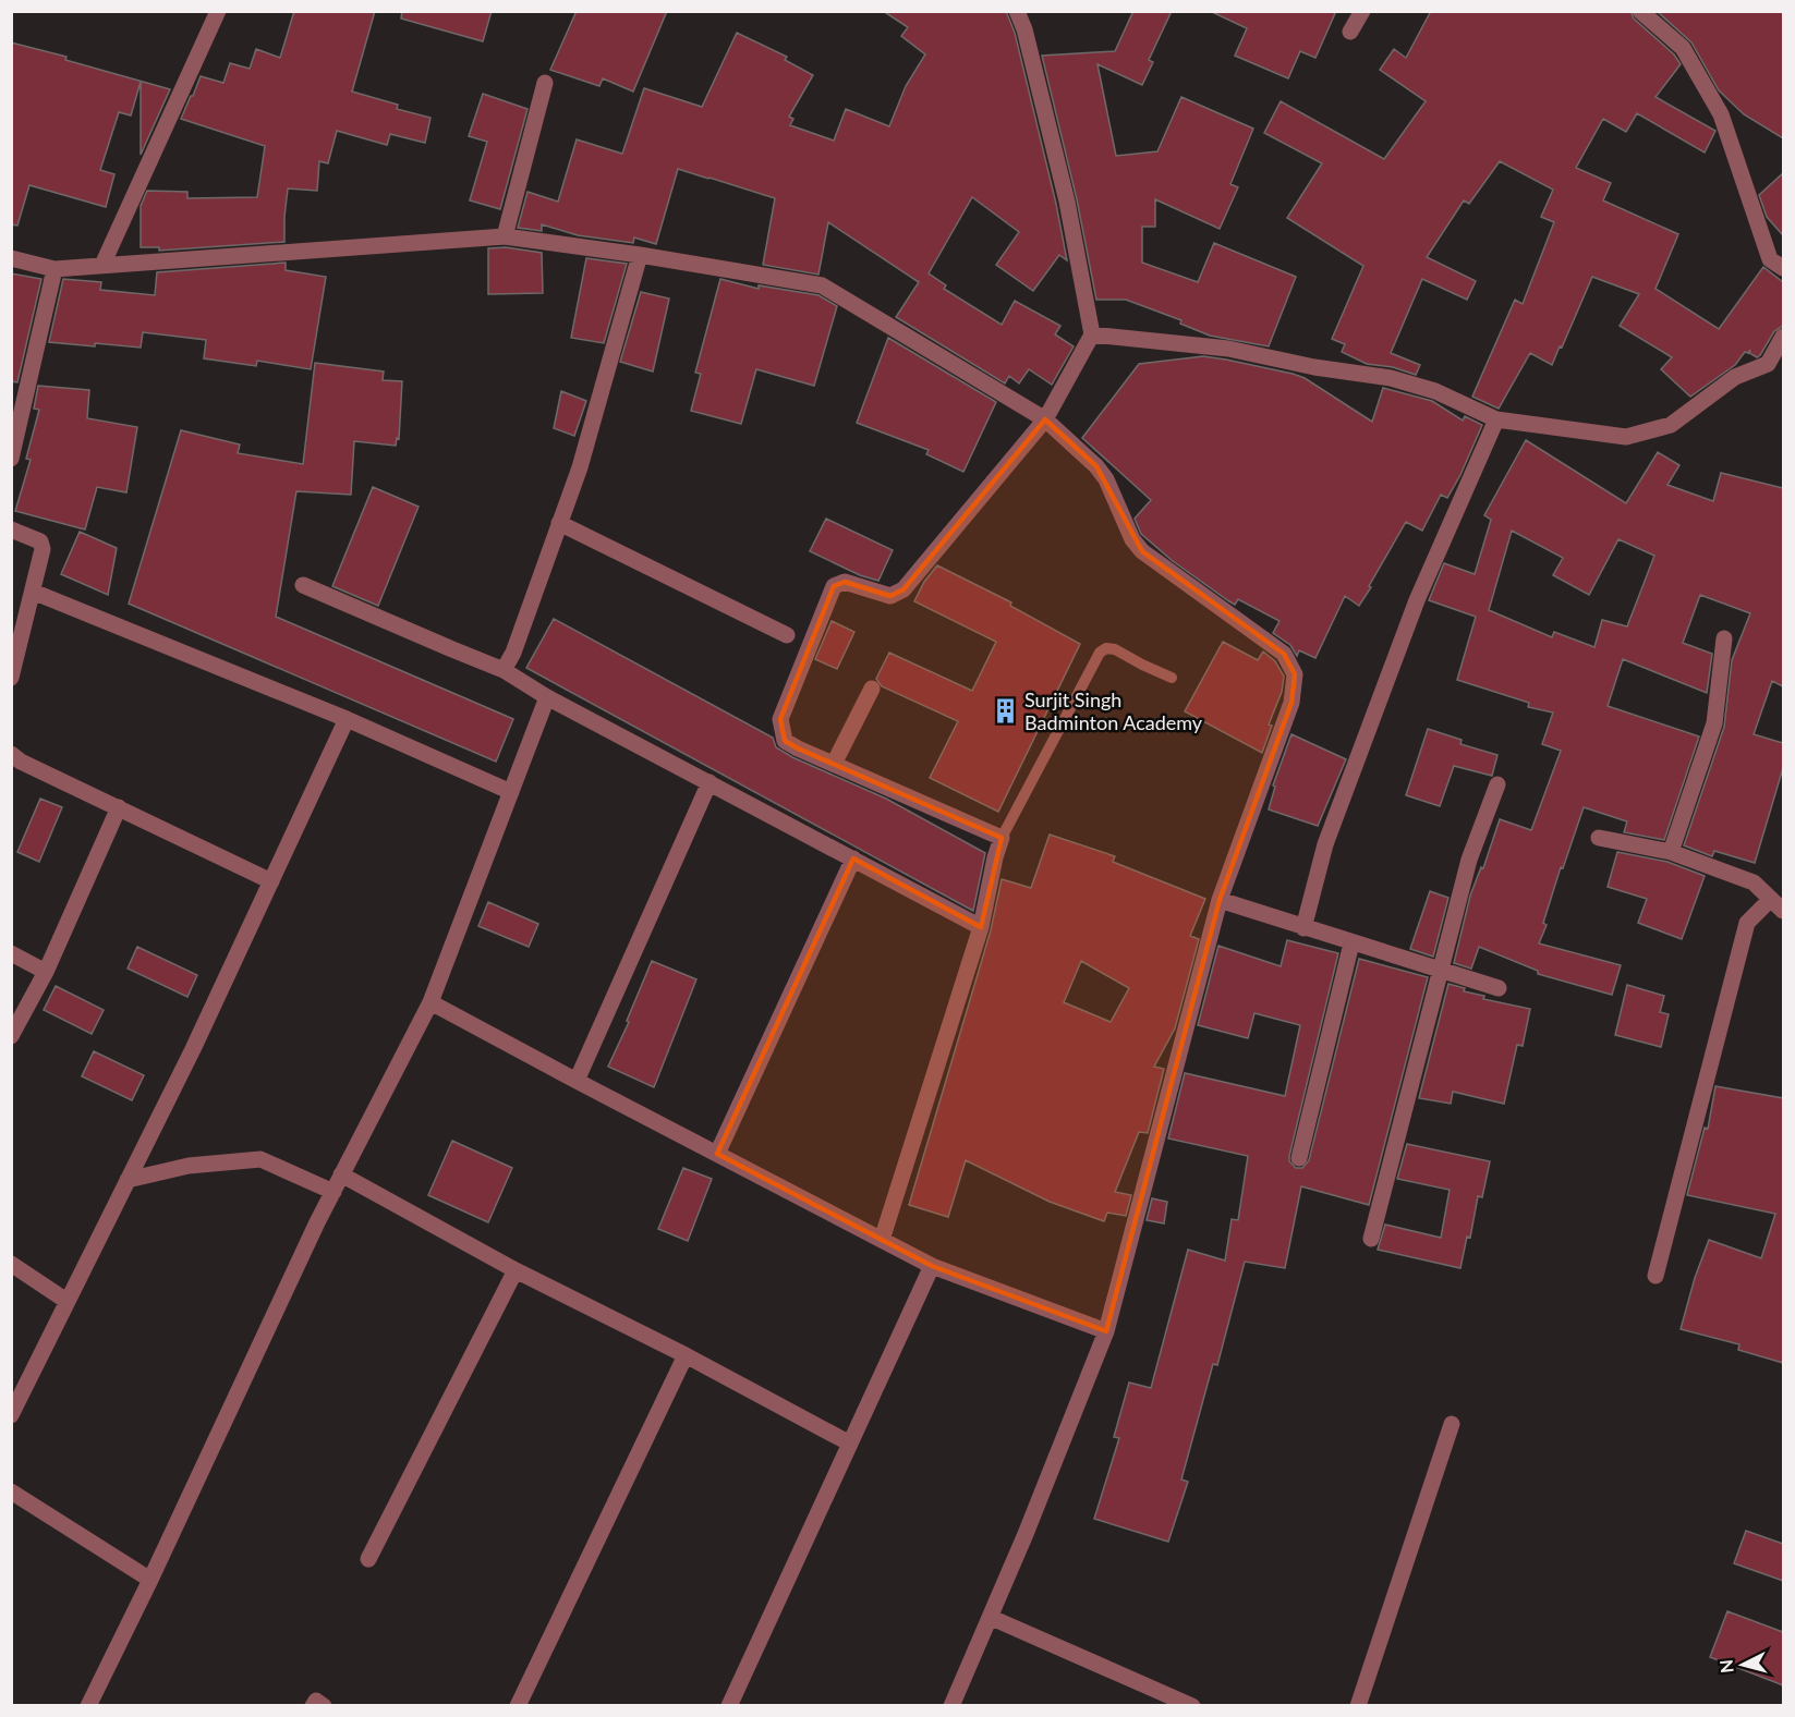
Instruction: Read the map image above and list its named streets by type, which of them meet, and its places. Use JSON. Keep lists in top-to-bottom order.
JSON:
{
  "places": {
    "building": ["Surjit Singh Badminton Academy"]
  },
  "north": "left"
}
